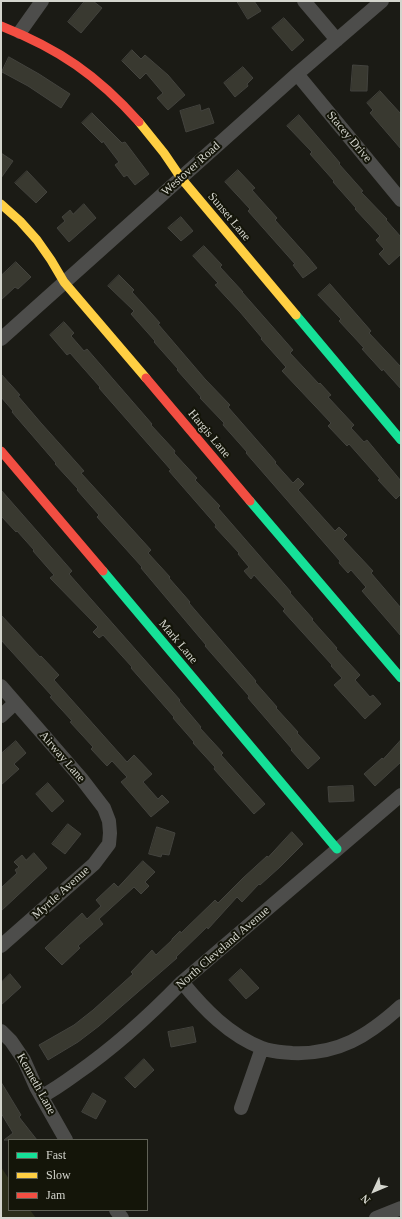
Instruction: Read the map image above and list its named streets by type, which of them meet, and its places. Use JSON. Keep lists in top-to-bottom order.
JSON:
{
  "streets": {
    "street": [
      "Stacey Drive",
      "Westover Road",
      "Sunset Lane",
      "Hargis Lane",
      "Mark Lane",
      "Airway Lane",
      "Myrtle Avenue",
      "North Cleveland Avenue",
      "Kenneth Lane"
    ]
  },
  "crossings": [
    ["Stacey Drive", "Westover Road"],
    ["Westover Road", "Sunset Lane"],
    ["Westover Road", "Hargis Lane"],
    ["Mark Lane", "North Cleveland Avenue"],
    ["Airway Lane", "Myrtle Avenue"],
    ["North Cleveland Avenue", "Kenneth Lane"]
  ],
  "legend": ["Fast", "Slow", "Jam"],
  "north": "bottom left"
}
